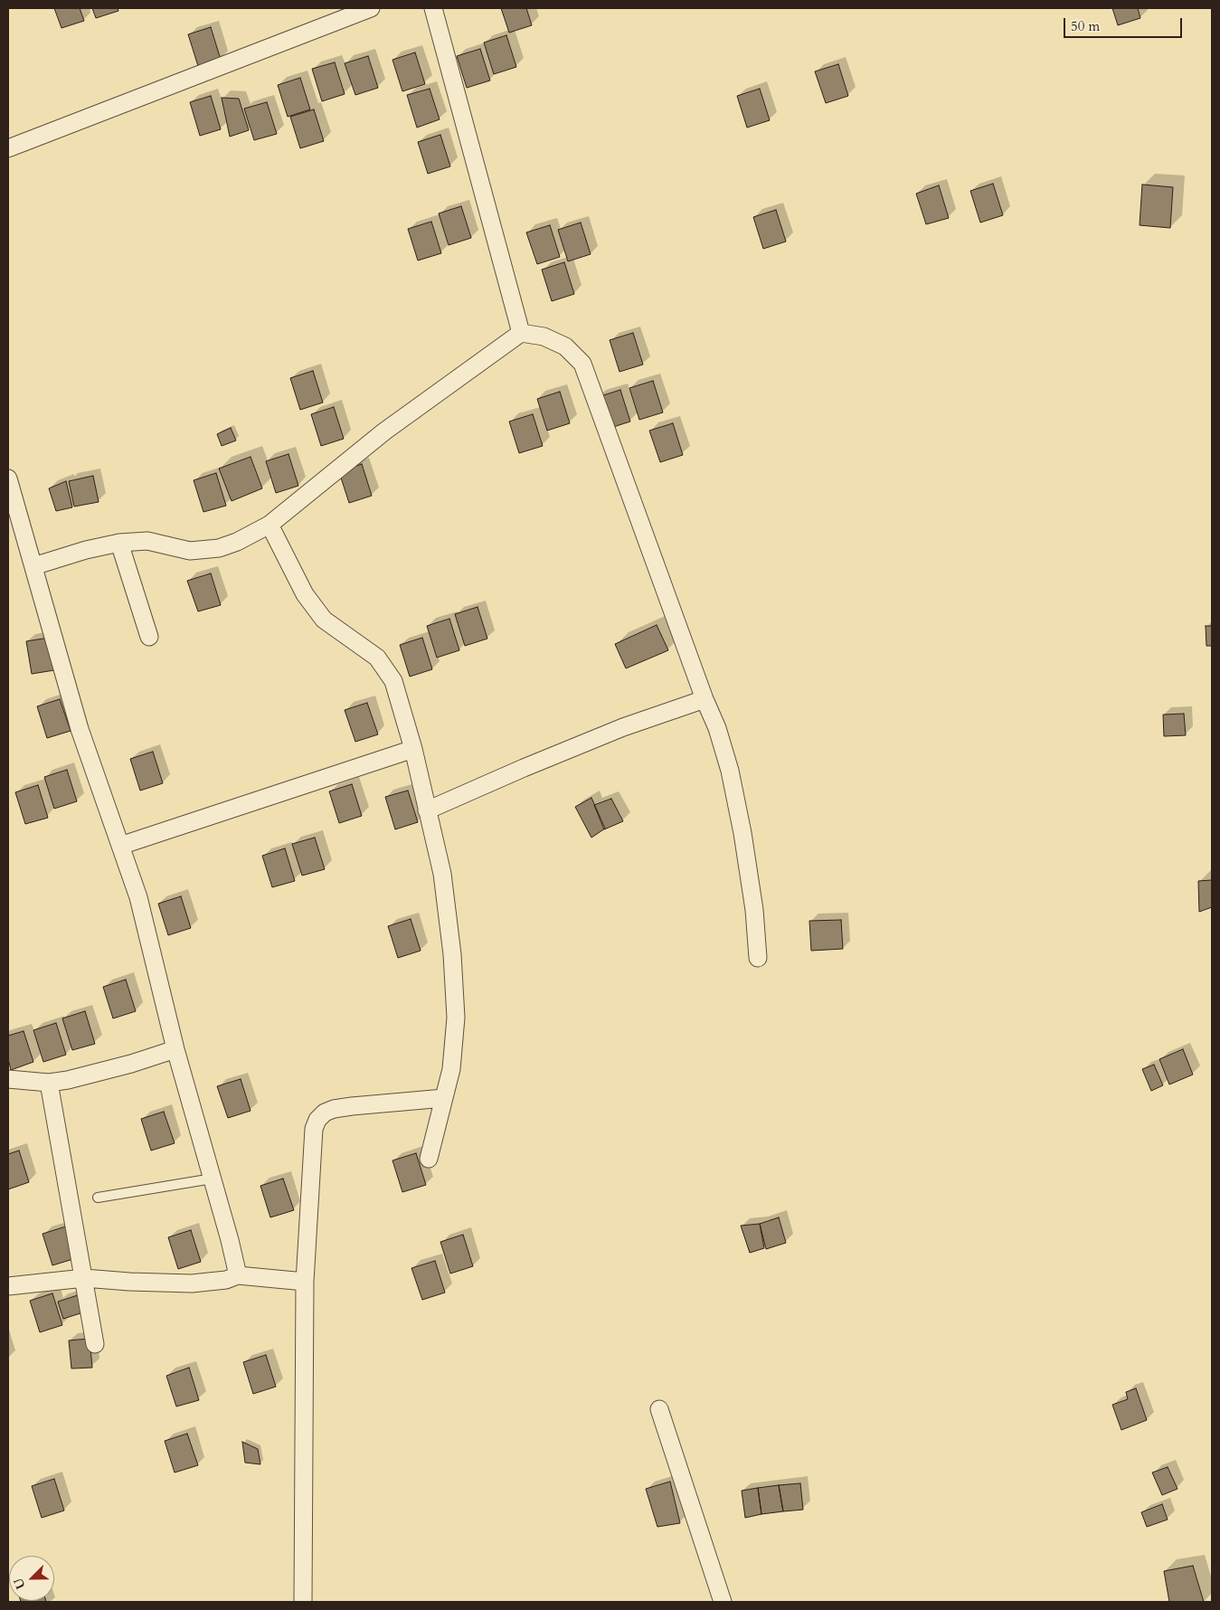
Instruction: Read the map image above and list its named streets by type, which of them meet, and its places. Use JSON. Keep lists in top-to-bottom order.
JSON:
{
  "scale_bar": "50 m",
  "north": "bottom left"
}
